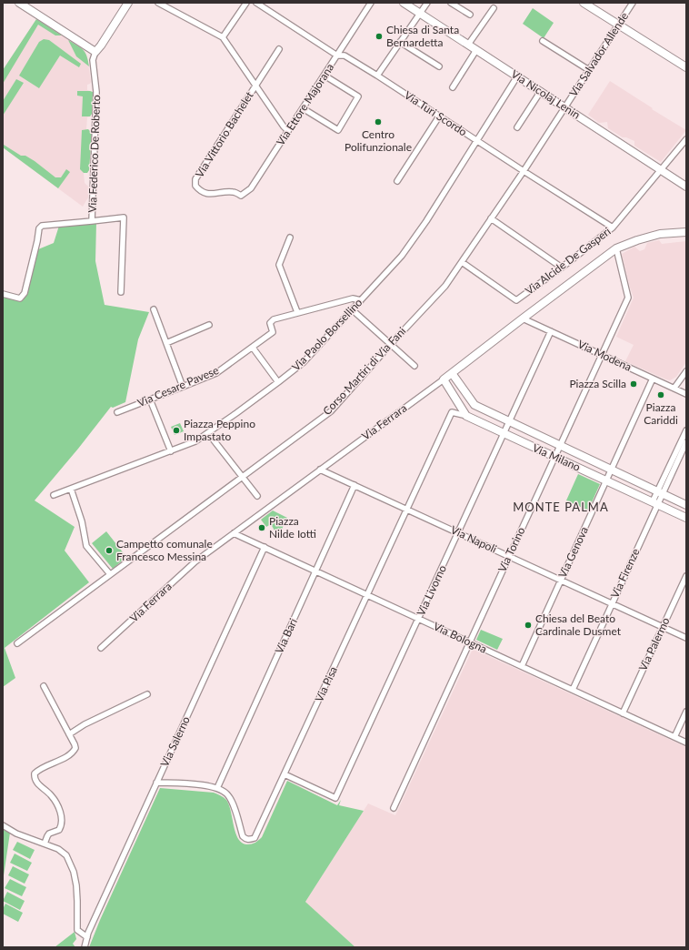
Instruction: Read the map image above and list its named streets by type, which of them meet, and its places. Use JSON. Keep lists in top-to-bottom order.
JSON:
{
  "streets": {
    "street": [
      "Via Salvador Allende",
      "Via Nicolaj Lenin",
      "Via Ettore Majorana",
      "Via Turi Scordo",
      "Via Vittorio Bachelet",
      "Via Federico De Roberto",
      "Via Alcide De Gasperi",
      "Via Paolo Borsellino",
      "Via Modena",
      "Corso Martiri di Via Fani",
      "Via Cesare Pavese",
      "Via Ferrara",
      "Via Milano",
      "Via Napoli",
      "Via Torino",
      "Via Genova",
      "Via Firenze",
      "Via Livorno",
      "Via Bari",
      "Via Bologna",
      "Via Palermo",
      "Via Pisa",
      "Via Salerno"
    ]
  },
  "crossings": [
    ["Via Salvador Allende", "Via Nicolaj Lenin"],
    ["Via Salvador Allende", "Corso Martiri di Via Fani"],
    ["Via Nicolaj Lenin", "Via Alcide De Gasperi"],
    ["Via Nicolaj Lenin", "Via Paolo Borsellino"],
    ["Via Nicolaj Lenin", "Corso Martiri di Via Fani"],
    ["Via Ettore Majorana", "Via Turi Scordo"],
    ["Via Ettore Majorana", "Via Vittorio Bachelet"],
    ["Via Turi Scordo", "Via Alcide De Gasperi"],
    ["Via Turi Scordo", "Via Paolo Borsellino"],
    ["Via Turi Scordo", "Corso Martiri di Via Fani"],
    ["Via Alcide De Gasperi", "Corso Martiri di Via Fani"],
    ["Via Modena", "Via Ferrara"],
    ["Via Modena", "Via Torino"],
    ["Via Modena", "Via Genova"],
    ["Via Modena", "Via Livorno"],
    ["Via Ferrara", "Via Milano"],
    ["Via Ferrara", "Via Napoli"],
    ["Via Ferrara", "Via Torino"],
    ["Via Ferrara", "Via Bologna"],
    ["Via Milano", "Via Torino"],
    ["Via Milano", "Via Genova"],
    ["Via Milano", "Via Firenze"],
    ["Via Milano", "Via Livorno"],
    ["Via Milano", "Via Pisa"],
    ["Via Napoli", "Via Torino"],
    ["Via Napoli", "Via Genova"],
    ["Via Napoli", "Via Firenze"],
    ["Via Napoli", "Via Livorno"],
    ["Via Napoli", "Via Bari"],
    ["Via Napoli", "Via Palermo"],
    ["Via Napoli", "Via Pisa"],
    ["Via Torino", "Via Bologna"],
    ["Via Genova", "Via Bologna"],
    ["Via Firenze", "Via Bologna"],
    ["Via Livorno", "Via Bologna"],
    ["Via Livorno", "Via Pisa"],
    ["Via Bari", "Via Bologna"],
    ["Via Bari", "Via Pisa"],
    ["Via Bologna", "Via Palermo"],
    ["Via Bologna", "Via Pisa"],
    ["Via Bologna", "Via Salerno"]
  ],
  "districts": ["MONTE PALMA"],
  "places": [
    "Chiesa di Santa Bernardetta",
    "Centro Polifunzionale",
    "Piazza Scilla",
    "Piazza Cariddi",
    "Piazza Peppino Impastato",
    "Piazza Nilde Iotti",
    "Campetto comunale Francesco Messina",
    "Chiesa del Beato Cardinale Dusmet"
  ]
}
